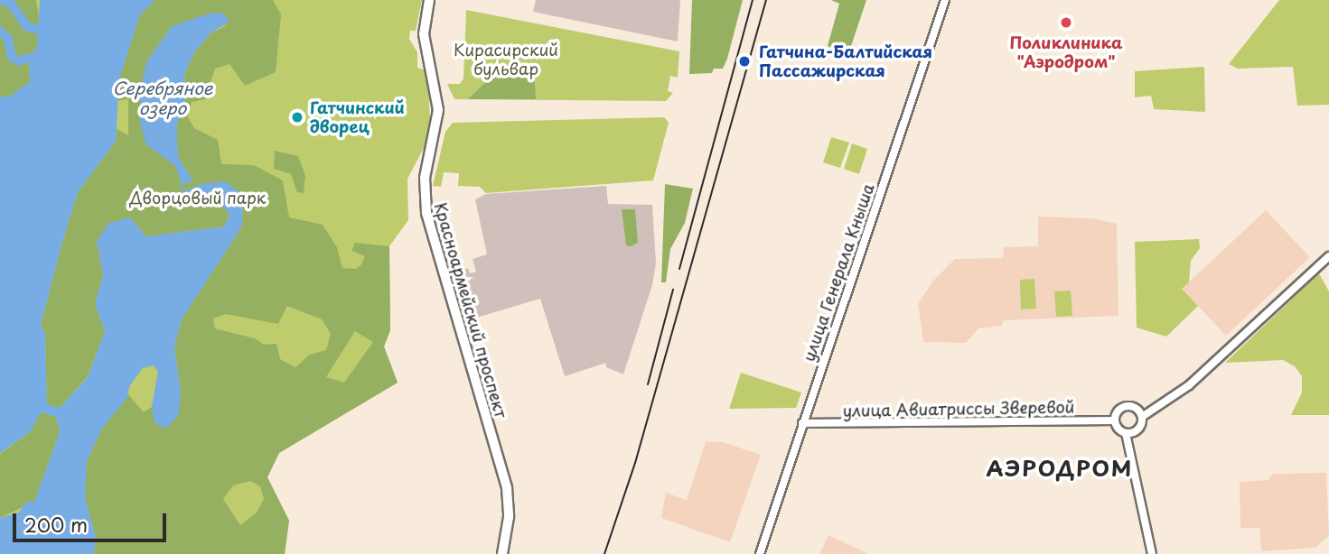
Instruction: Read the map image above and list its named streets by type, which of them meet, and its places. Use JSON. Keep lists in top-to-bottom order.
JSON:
{
  "streets": {
    "main road": ["Красноармейский проспект"],
    "street": ["улица Генерала Кныша", "улица Авиатриссы Зверевой"]
  },
  "crossings": [
    ["улица Генерала Кныша", "улица Авиатриссы Зверевой"]
  ],
  "districts": ["АЭРОДРОМ"],
  "water": ["Серебряное озеро"],
  "parks": ["Кирасирский бульвар", "Дворцовый парк"],
  "places": ["Поликлиника \"Аэродром\"", "Гатчина-Балтийская Пассажирская", "Гатчинский дворец"],
  "scale_bar": "200 m"
}
